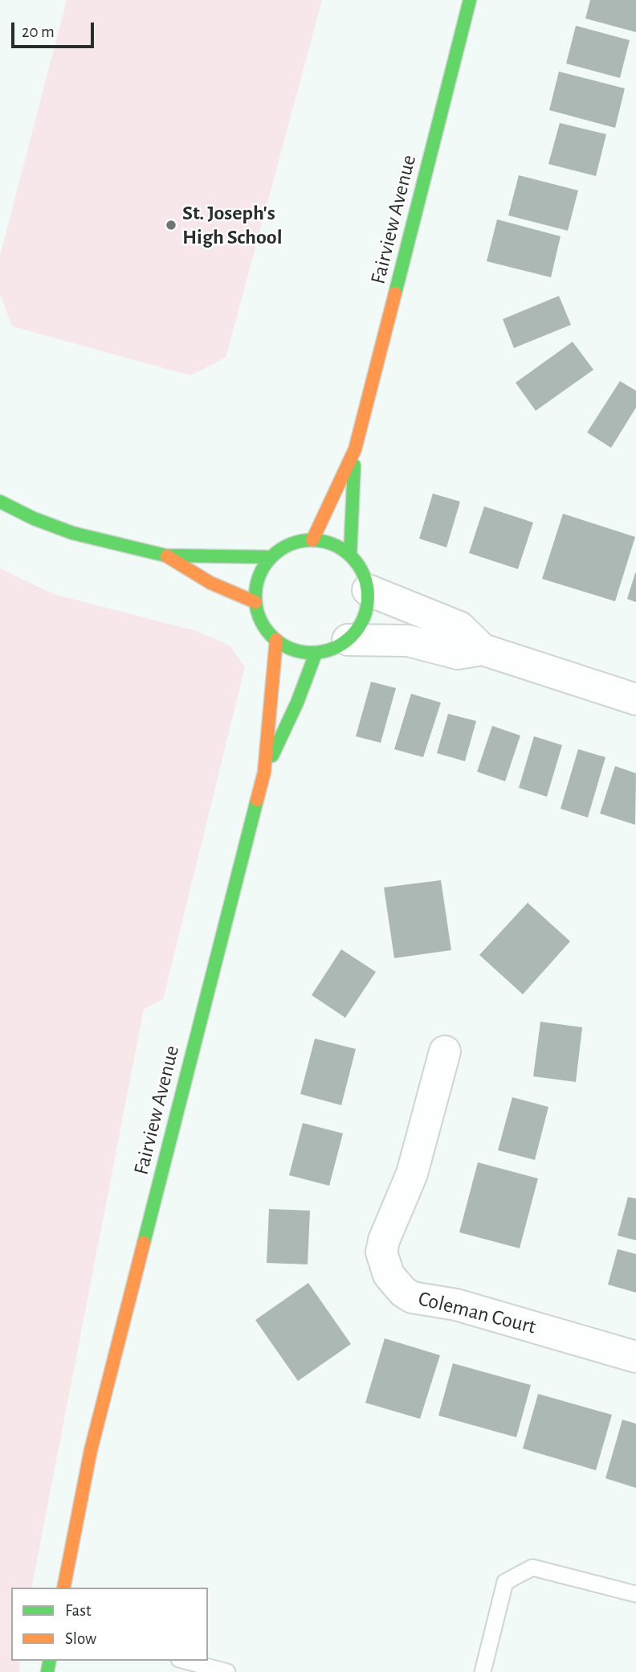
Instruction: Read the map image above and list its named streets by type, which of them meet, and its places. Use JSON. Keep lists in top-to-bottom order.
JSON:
{
  "streets": {
    "main road": ["Fairview Avenue"],
    "street": ["Coleman Court"]
  },
  "places": ["St. Joseph's High School"],
  "legend": ["Fast", "Slow"],
  "scale_bar": "20 m"
}
